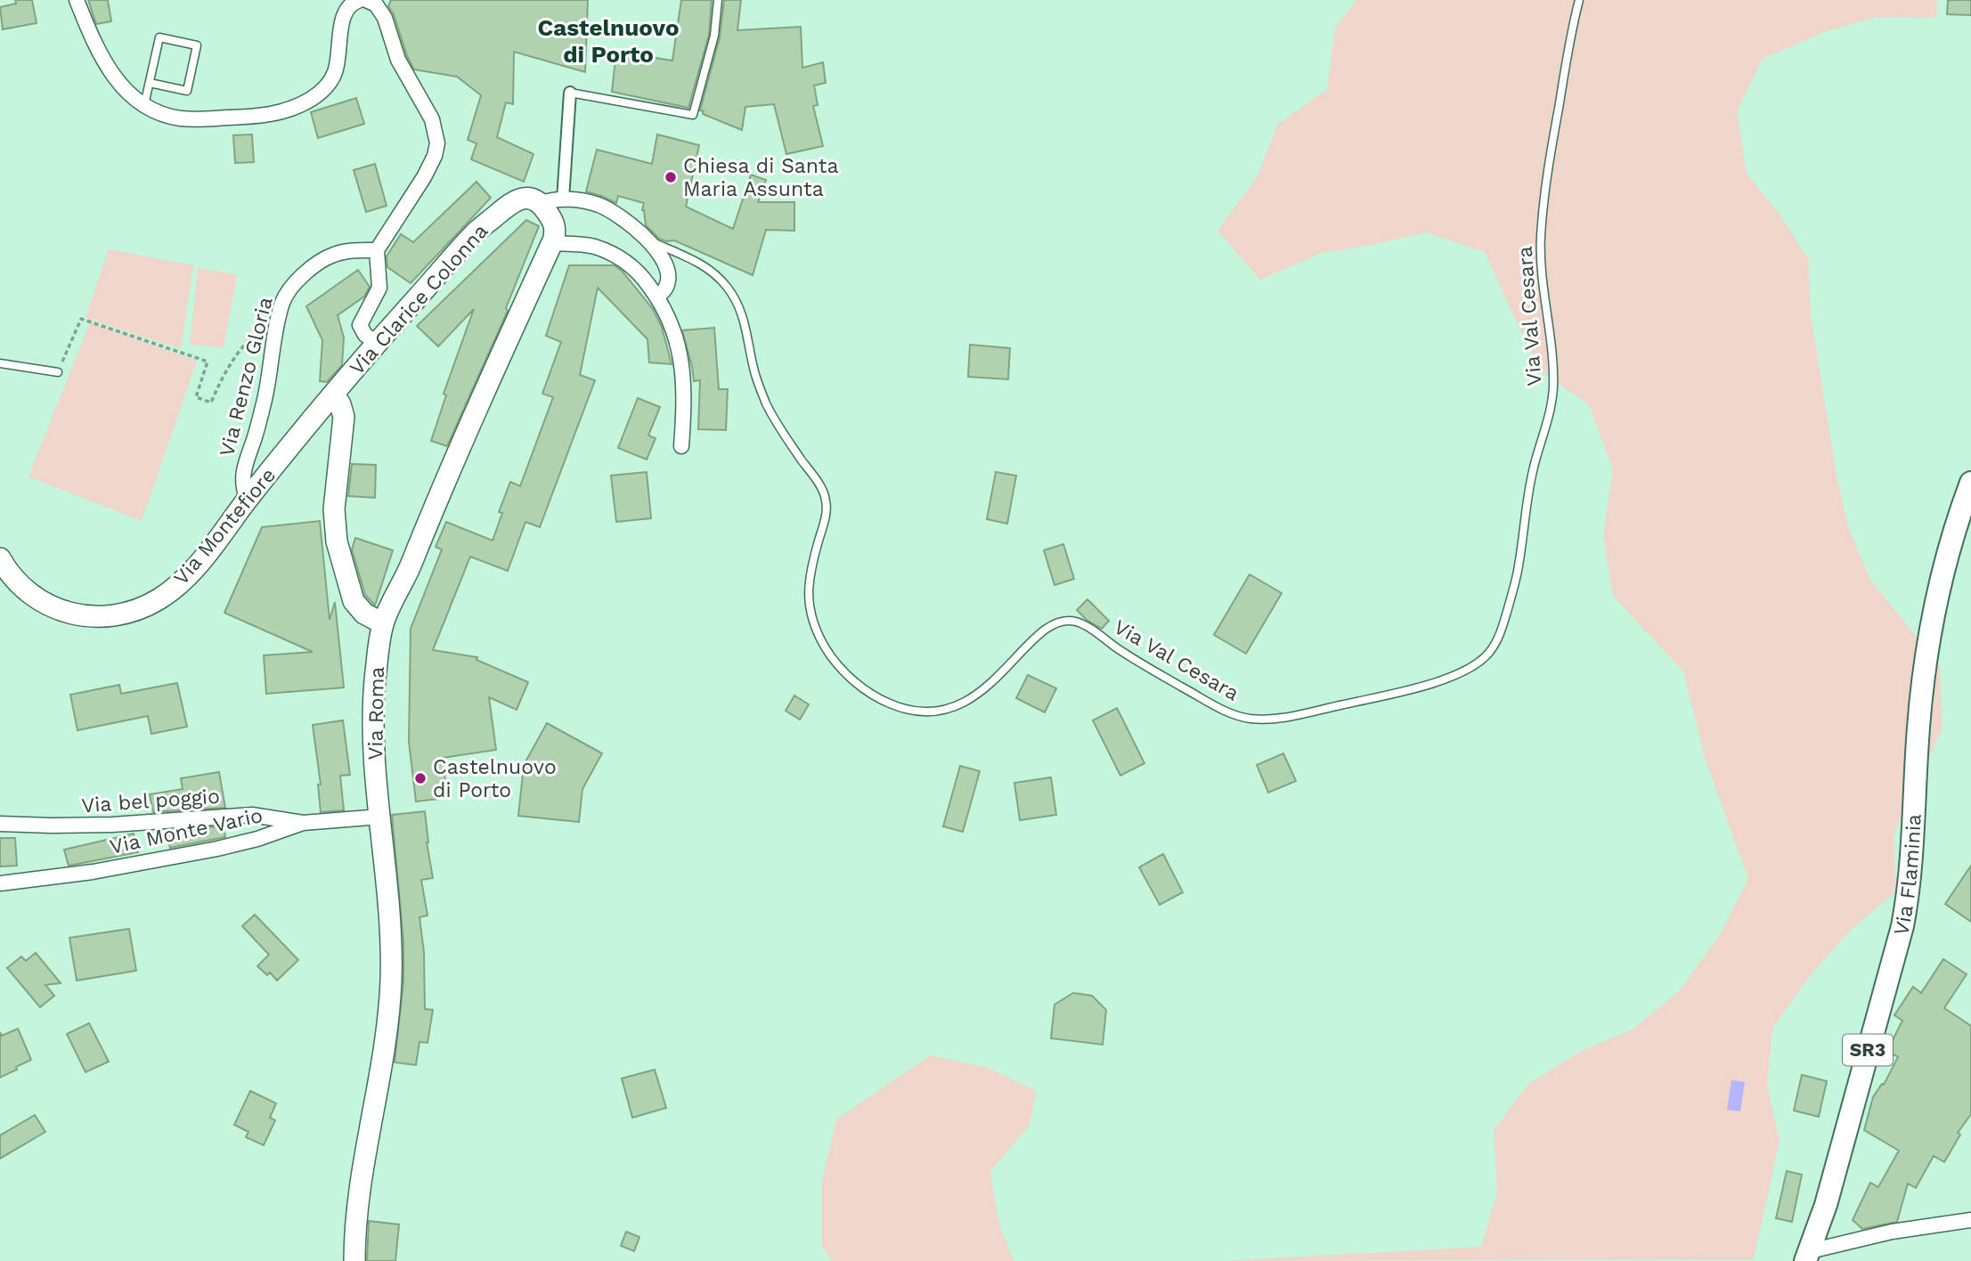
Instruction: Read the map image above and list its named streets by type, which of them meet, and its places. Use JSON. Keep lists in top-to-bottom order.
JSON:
{
  "streets": {
    "main road": [
      "Via Clarice Colonna",
      "Via Montefiore",
      "Via Roma",
      "Via Flaminia",
      "SR3"
    ],
    "street": ["Via Renzo Gloria", "Via bel poggio", "Via Monte Vario"],
    "lane": ["Via Val Cesara"]
  },
  "crossings": [
    ["Via Clarice Colonna", "Via Montefiore"],
    ["Via Renzo Gloria", "Via Montefiore"],
    ["Via Roma", "Via Monte Vario"],
    ["Via bel poggio", "Via Monte Vario"]
  ],
  "districts": ["Castelnuovo di Porto"],
  "places": ["Chiesa di Santa Maria Assunta", "Castelnuovo di Porto"]
}
